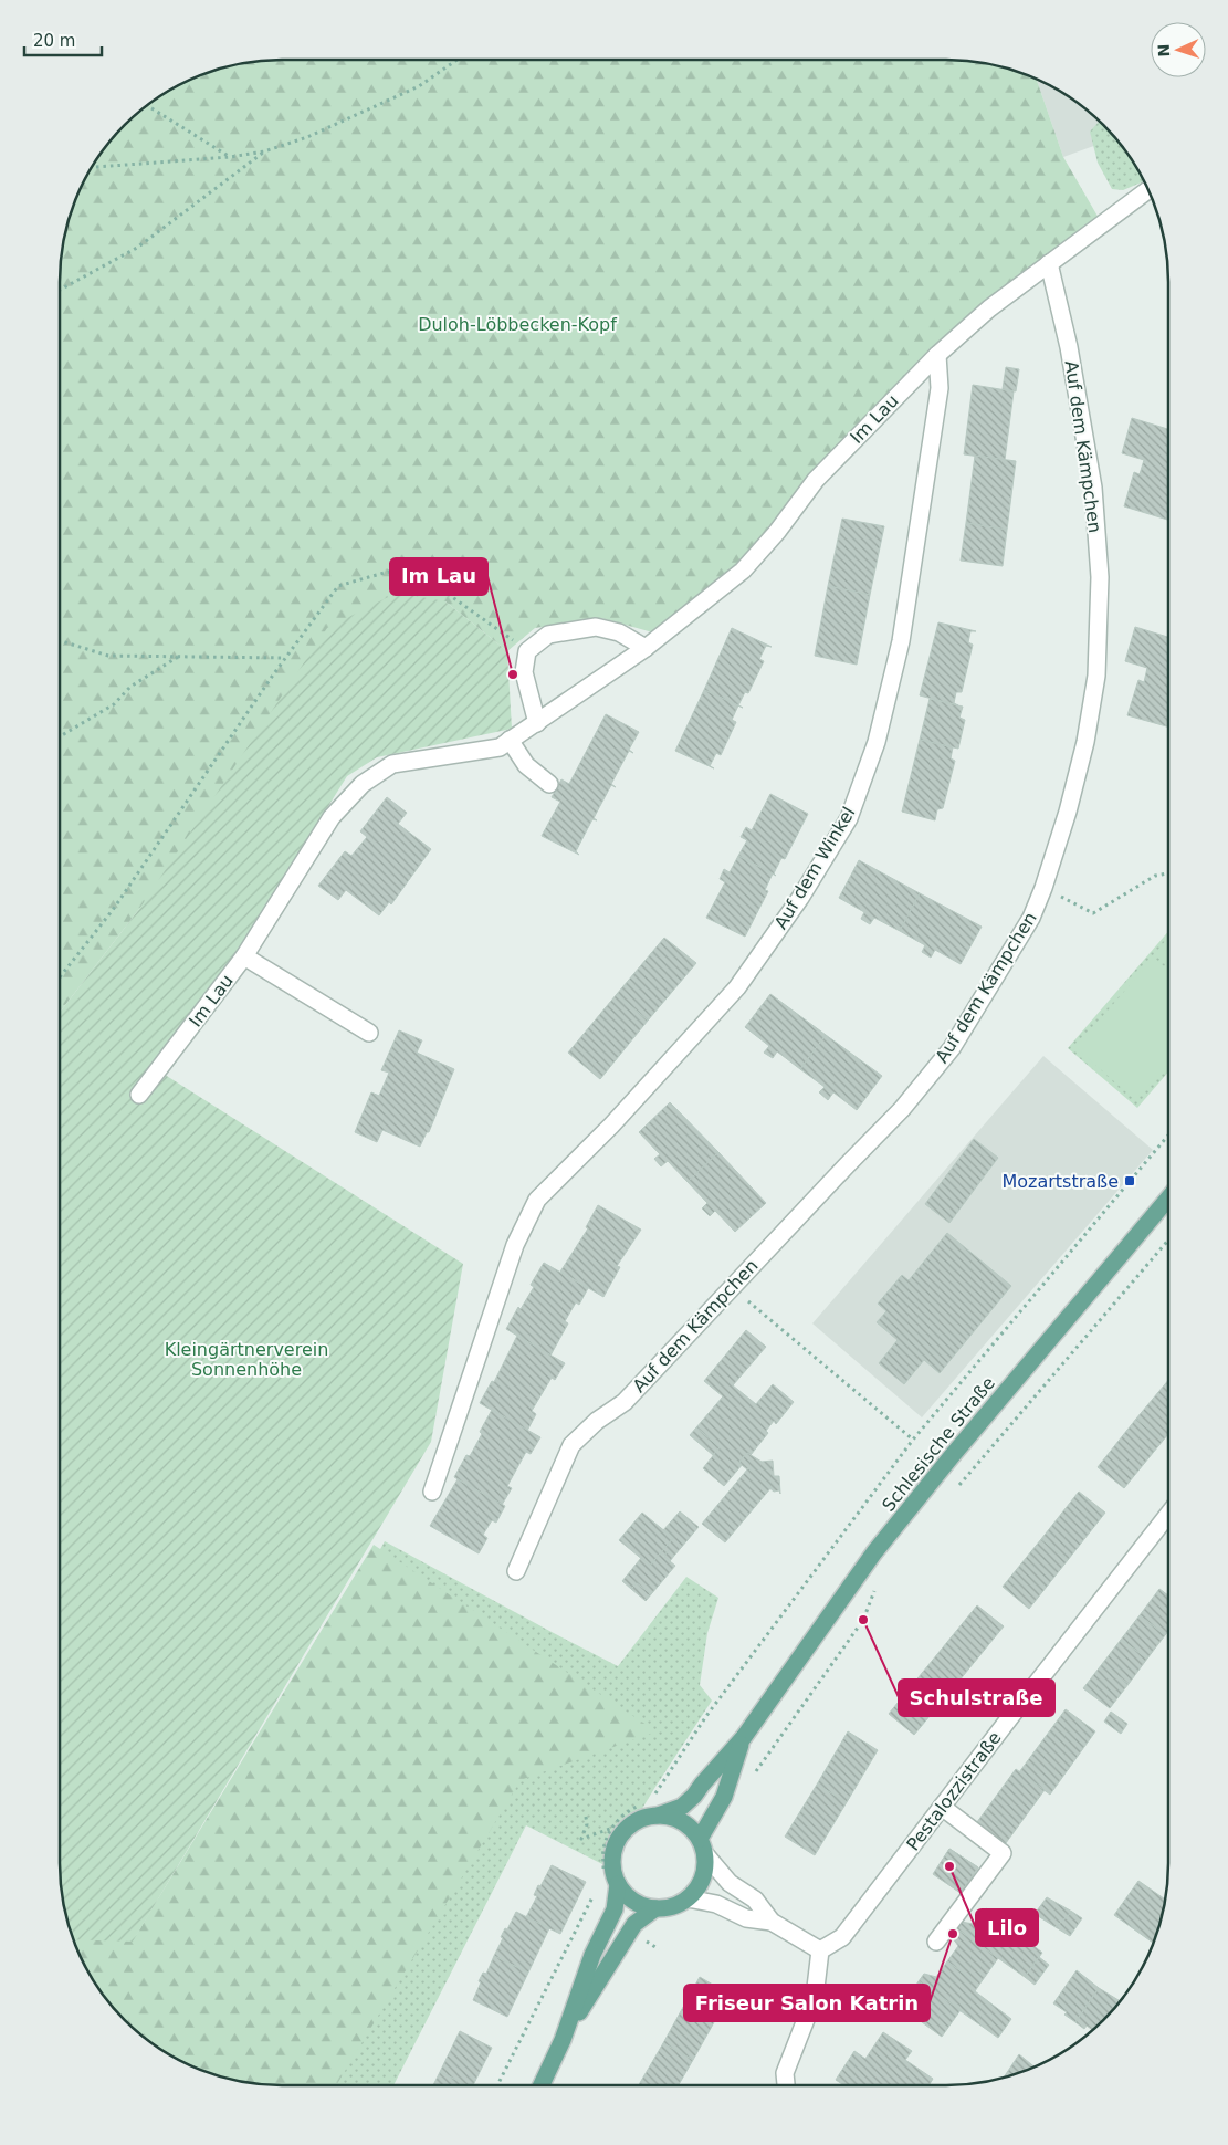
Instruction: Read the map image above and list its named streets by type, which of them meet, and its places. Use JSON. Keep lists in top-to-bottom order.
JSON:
{
  "streets": {
    "main road": ["Schlesische Straße"],
    "street": [
      "Im Lau",
      "Auf dem Kämpchen",
      "Auf dem Winkel",
      "Pestalozzistraße"
    ]
  },
  "crossings": [
    ["Im Lau", "Auf dem Kämpchen"],
    ["Im Lau", "Auf dem Winkel"]
  ],
  "parks": ["Duloh-Löbbecken-Kopf", "Kleingärtnerverein Sonnenhöhe"],
  "places": {
    "other": [
      "Im Lau",
      "Schulstraße",
      "Lilo",
      "Friseur Salon Katrin"
    ],
    "transit": ["Mozartstraße"]
  },
  "scale_bar": "20 m",
  "north": "left"
}
